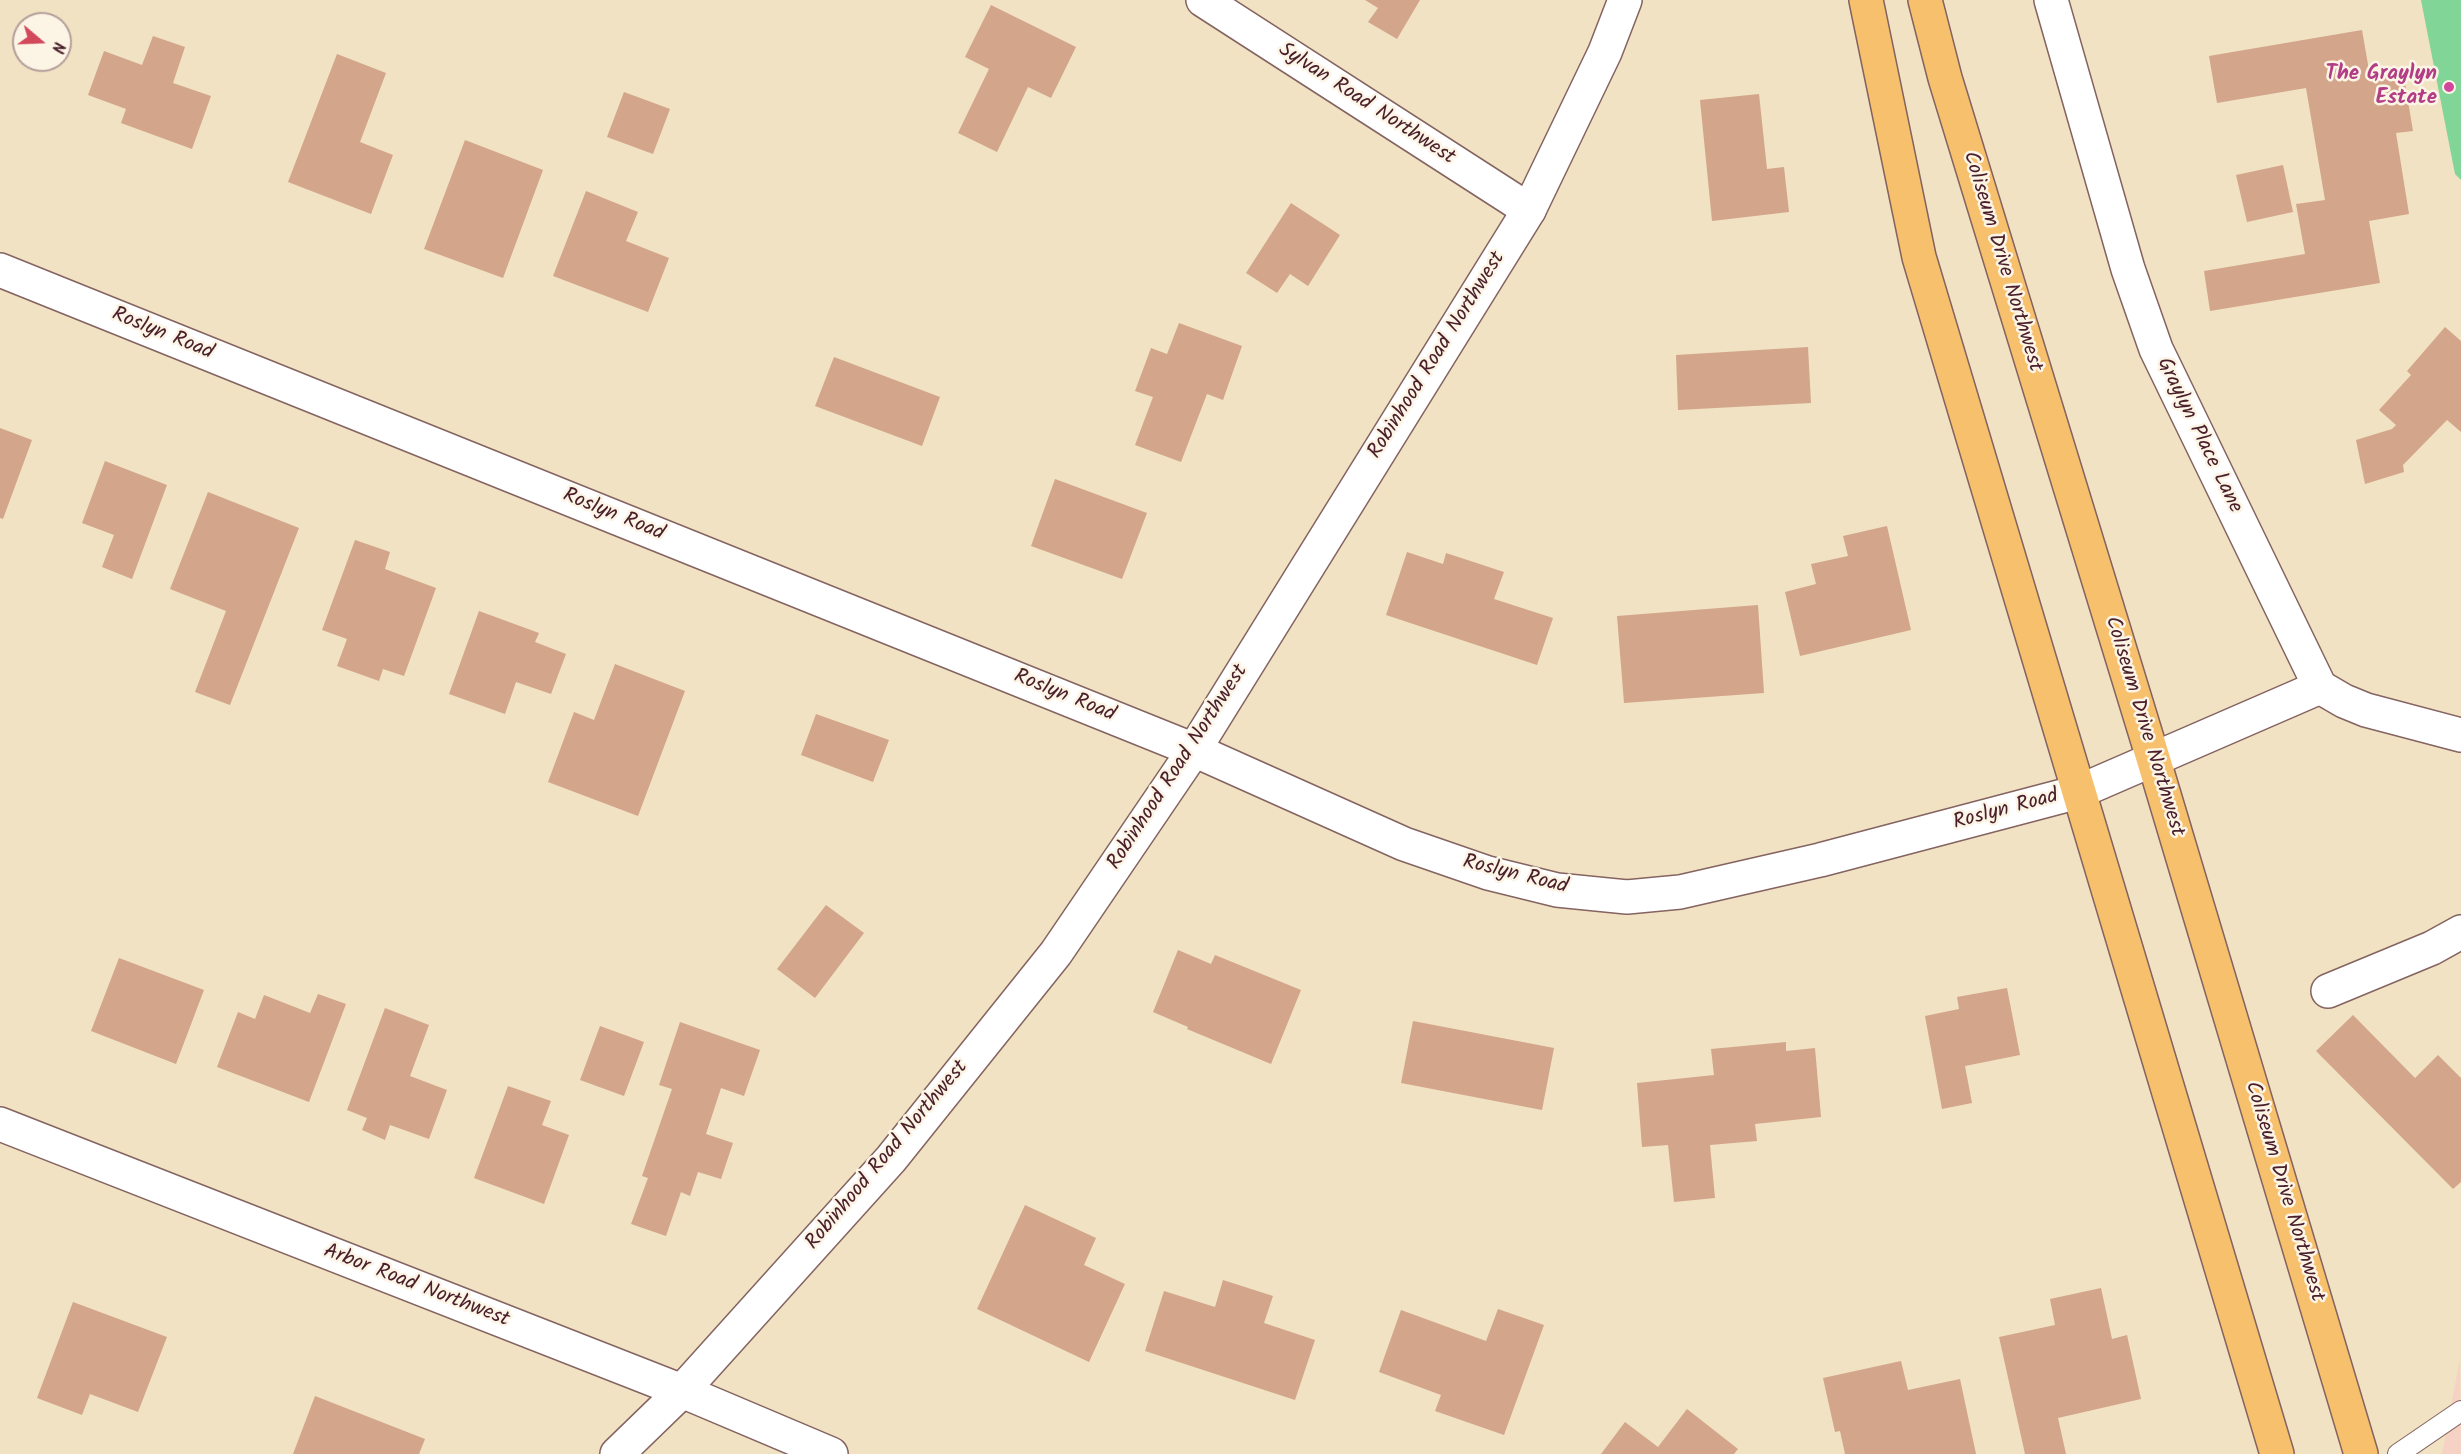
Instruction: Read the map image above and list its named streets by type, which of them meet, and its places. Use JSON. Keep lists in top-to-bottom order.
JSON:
{
  "streets": {
    "main road": ["Coliseum Drive Northwest"],
    "street": [
      "Sylvan Road Northwest",
      "Roslyn Road",
      "Robinhood Road Northwest",
      "Graylyn Place Lane",
      "Arbor Road Northwest"
    ]
  },
  "crossings": [
    ["Sylvan Road Northwest", "Robinhood Road Northwest"],
    ["Coliseum Drive Northwest", "Roslyn Road"],
    ["Roslyn Road", "Robinhood Road Northwest"],
    ["Robinhood Road Northwest", "Arbor Road Northwest"]
  ],
  "places": ["The Graylyn Estate"],
  "north": "right"
}
